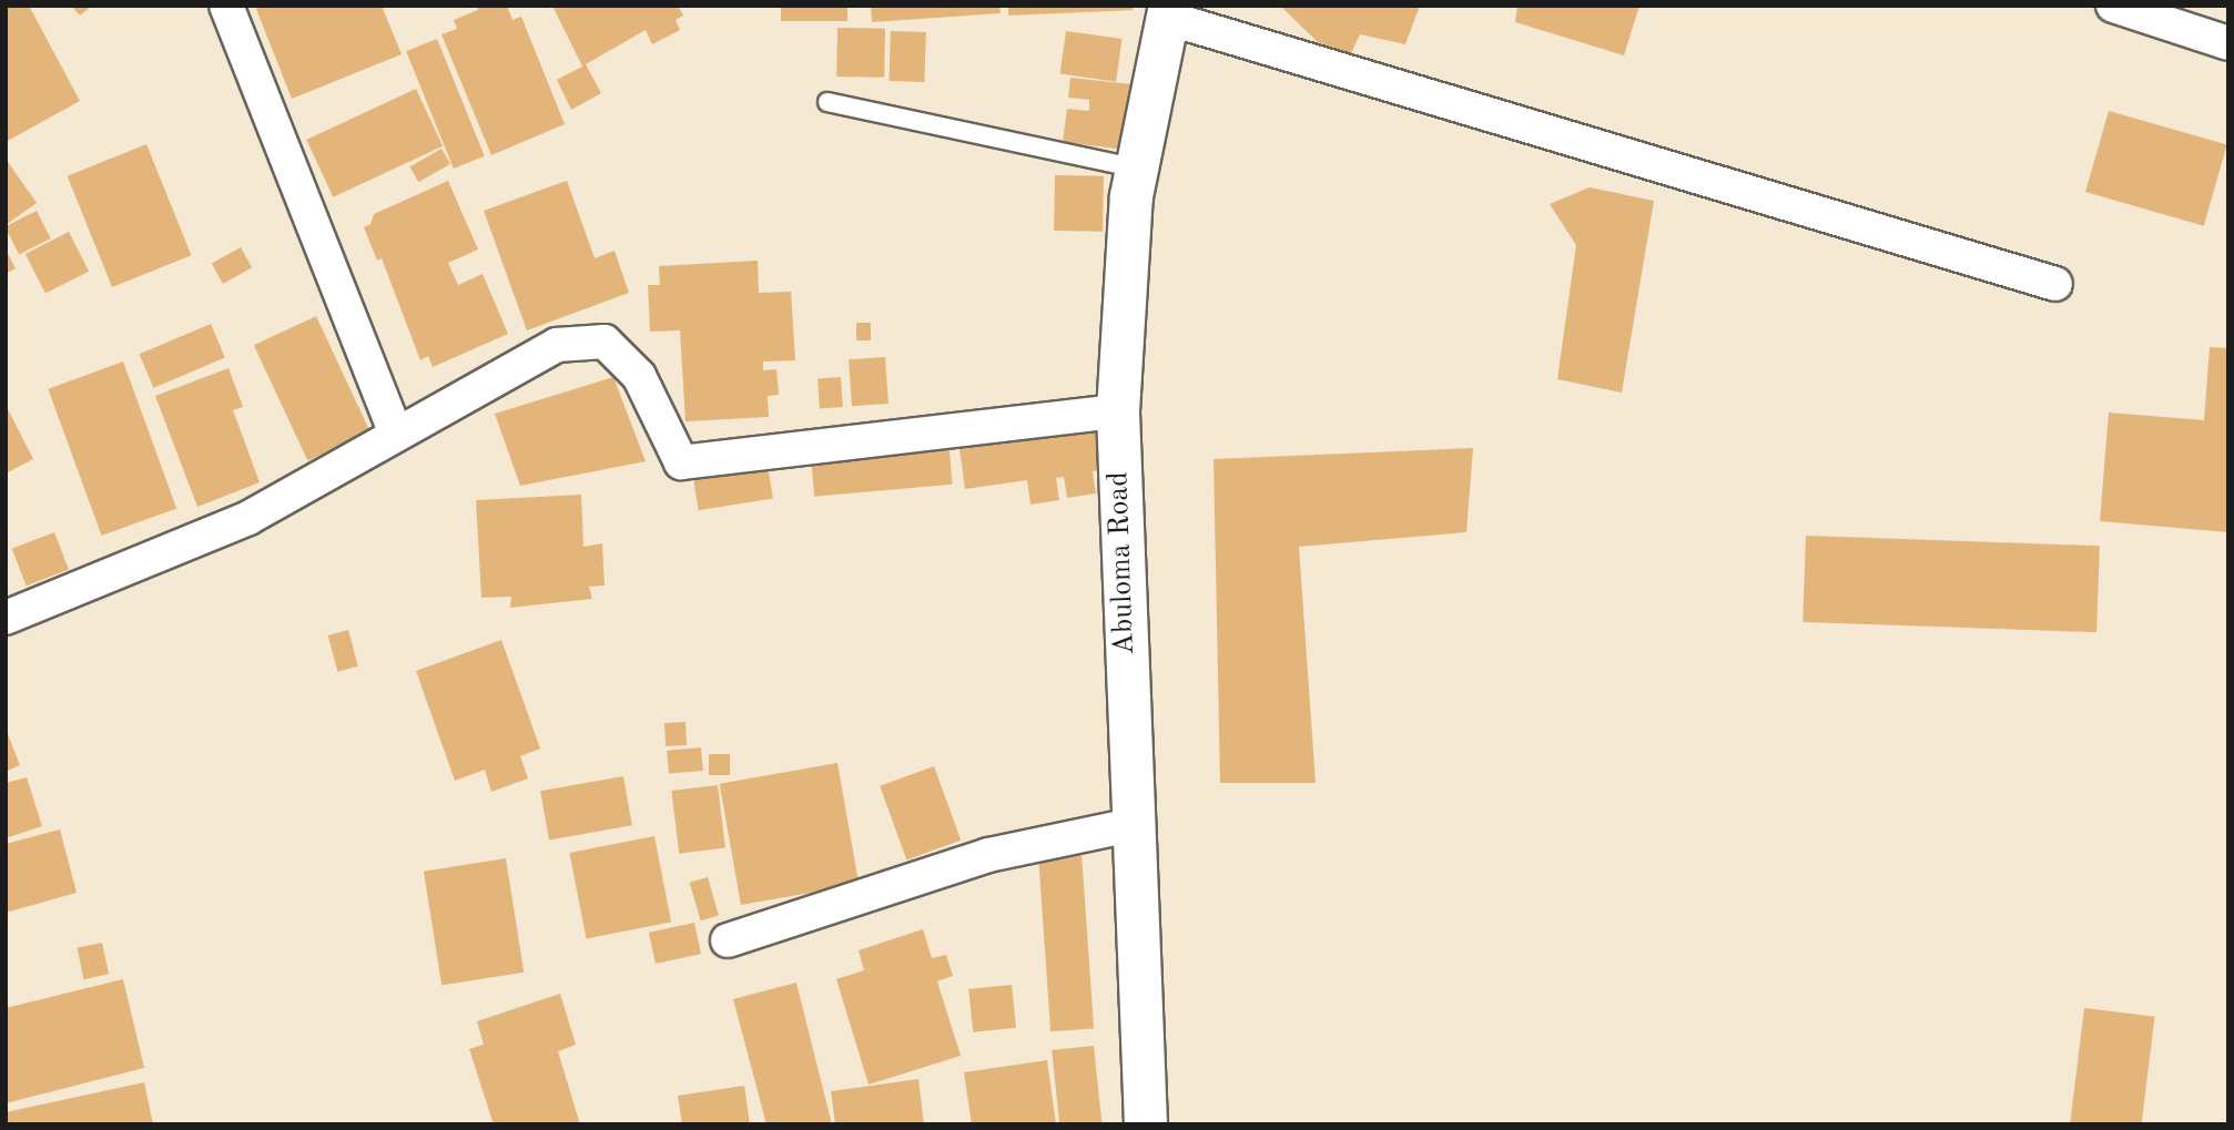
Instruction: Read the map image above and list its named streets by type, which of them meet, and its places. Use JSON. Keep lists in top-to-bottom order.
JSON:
{
  "streets": {
    "street": ["Abuloma Road"]
  }
}
